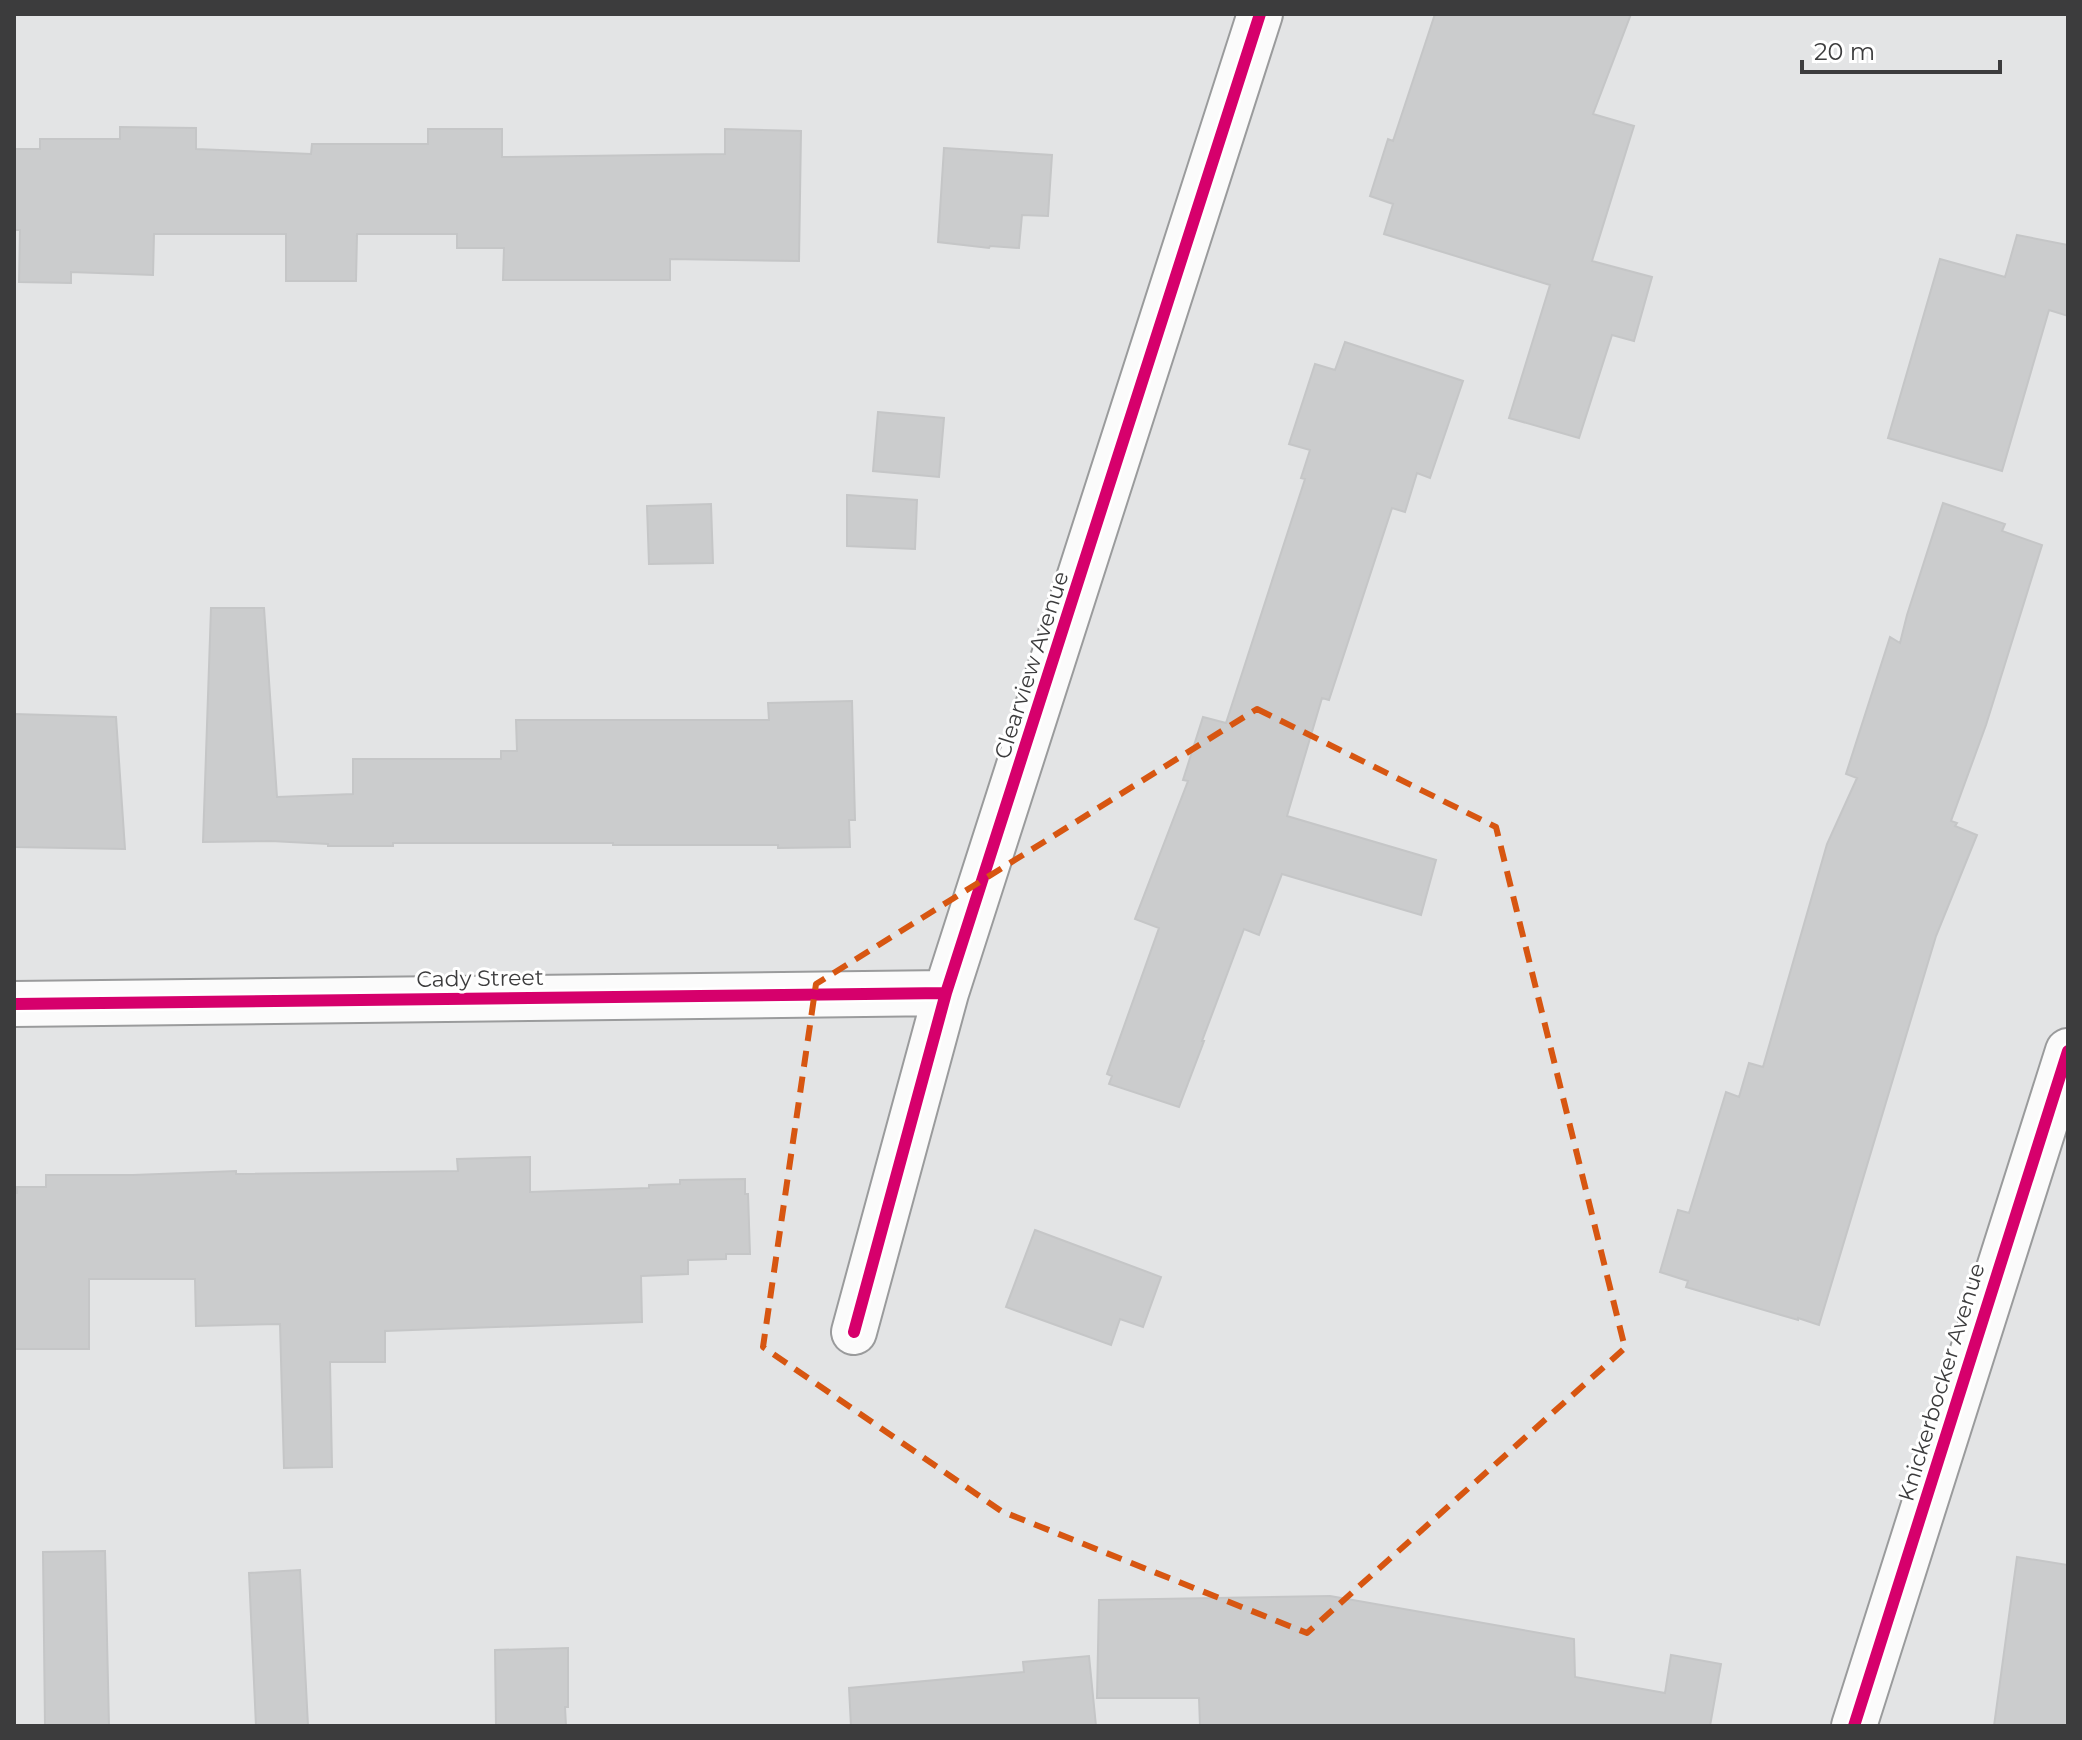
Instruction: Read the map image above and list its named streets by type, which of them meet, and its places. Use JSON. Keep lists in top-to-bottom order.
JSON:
{
  "streets": {
    "street": ["Clearview Avenue", "Cady Street", "Knickerbocker Avenue"]
  },
  "crossings": [
    ["Clearview Avenue", "Cady Street"]
  ],
  "scale_bar": "20 m"
}
